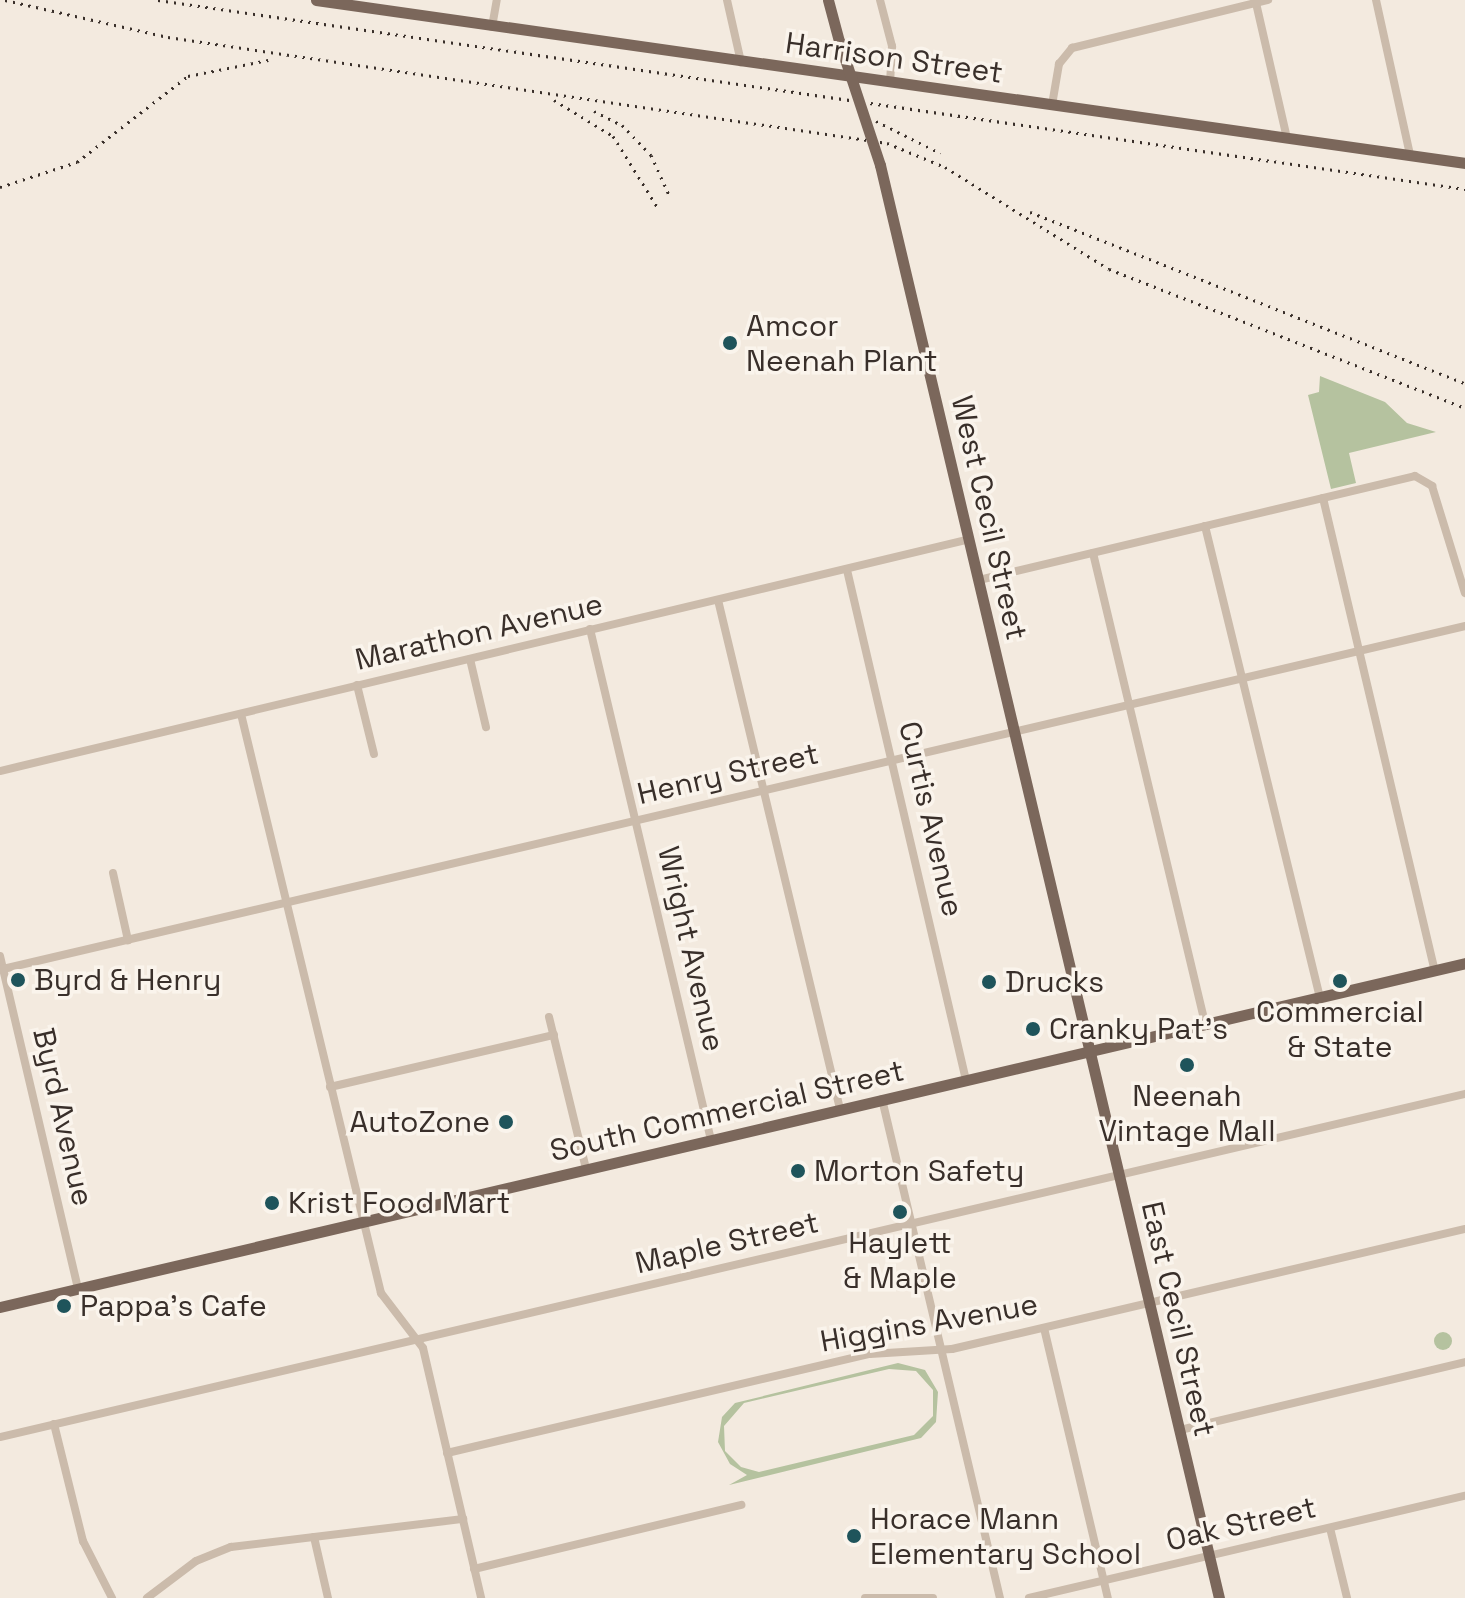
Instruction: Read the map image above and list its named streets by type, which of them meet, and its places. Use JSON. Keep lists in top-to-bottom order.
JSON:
{
  "streets": {
    "main road": [
      "Harrison Street",
      "West Cecil Street",
      "South Commercial Street",
      "East Cecil Street"
    ],
    "street": [
      "Marathon Avenue",
      "Henry Street",
      "Curtis Avenue",
      "Wright Avenue",
      "Byrd Avenue",
      "Maple Street",
      "Higgins Avenue",
      "Oak Street"
    ]
  },
  "crossings": [
    ["West Cecil Street", "Marathon Avenue"],
    ["West Cecil Street", "Henry Street"],
    ["West Cecil Street", "South Commercial Street"],
    ["West Cecil Street", "East Cecil Street"],
    ["Marathon Avenue", "Curtis Avenue"],
    ["Marathon Avenue", "Wright Avenue"],
    ["Henry Street", "Curtis Avenue"],
    ["Henry Street", "Wright Avenue"],
    ["Henry Street", "Byrd Avenue"],
    ["Curtis Avenue", "South Commercial Street"],
    ["Wright Avenue", "South Commercial Street"],
    ["South Commercial Street", "Byrd Avenue"],
    ["South Commercial Street", "East Cecil Street"],
    ["Maple Street", "East Cecil Street"],
    ["East Cecil Street", "Higgins Avenue"],
    ["East Cecil Street", "Oak Street"]
  ],
  "places": [
    "Amcor Neenah Plant",
    "Byrd & Henry",
    "Commercial & State",
    "Drucks",
    "Cranky Pat's",
    "Neenah Vintage Mall",
    "AutoZone",
    "Morton Safety",
    "Krist Food Mart",
    "Haylett & Maple",
    "Pappa's Cafe",
    "Horace Mann Elementary School"
  ]
}
